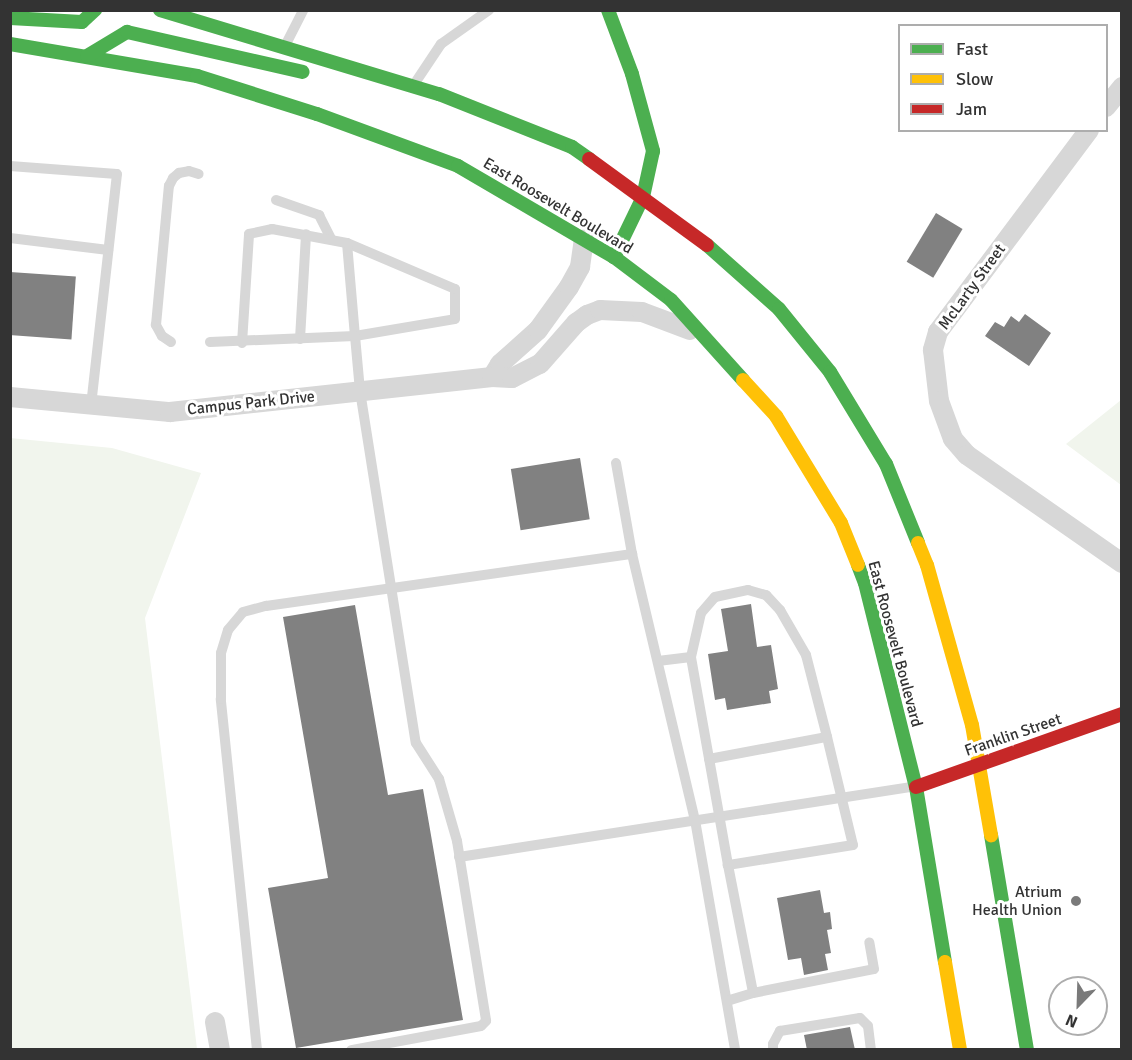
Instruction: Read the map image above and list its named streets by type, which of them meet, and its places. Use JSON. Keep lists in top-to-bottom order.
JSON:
{
  "streets": {
    "main road": ["East Roosevelt Boulevard", "Franklin Street"],
    "street": ["McLarty Street", "Campus Park Drive"]
  },
  "crossings": [
    ["East Roosevelt Boulevard", "Campus Park Drive"],
    ["East Roosevelt Boulevard", "Franklin Street"]
  ],
  "places": ["Atrium Health Union"],
  "legend": ["Fast", "Slow", "Jam"],
  "north": "bottom left"
}
